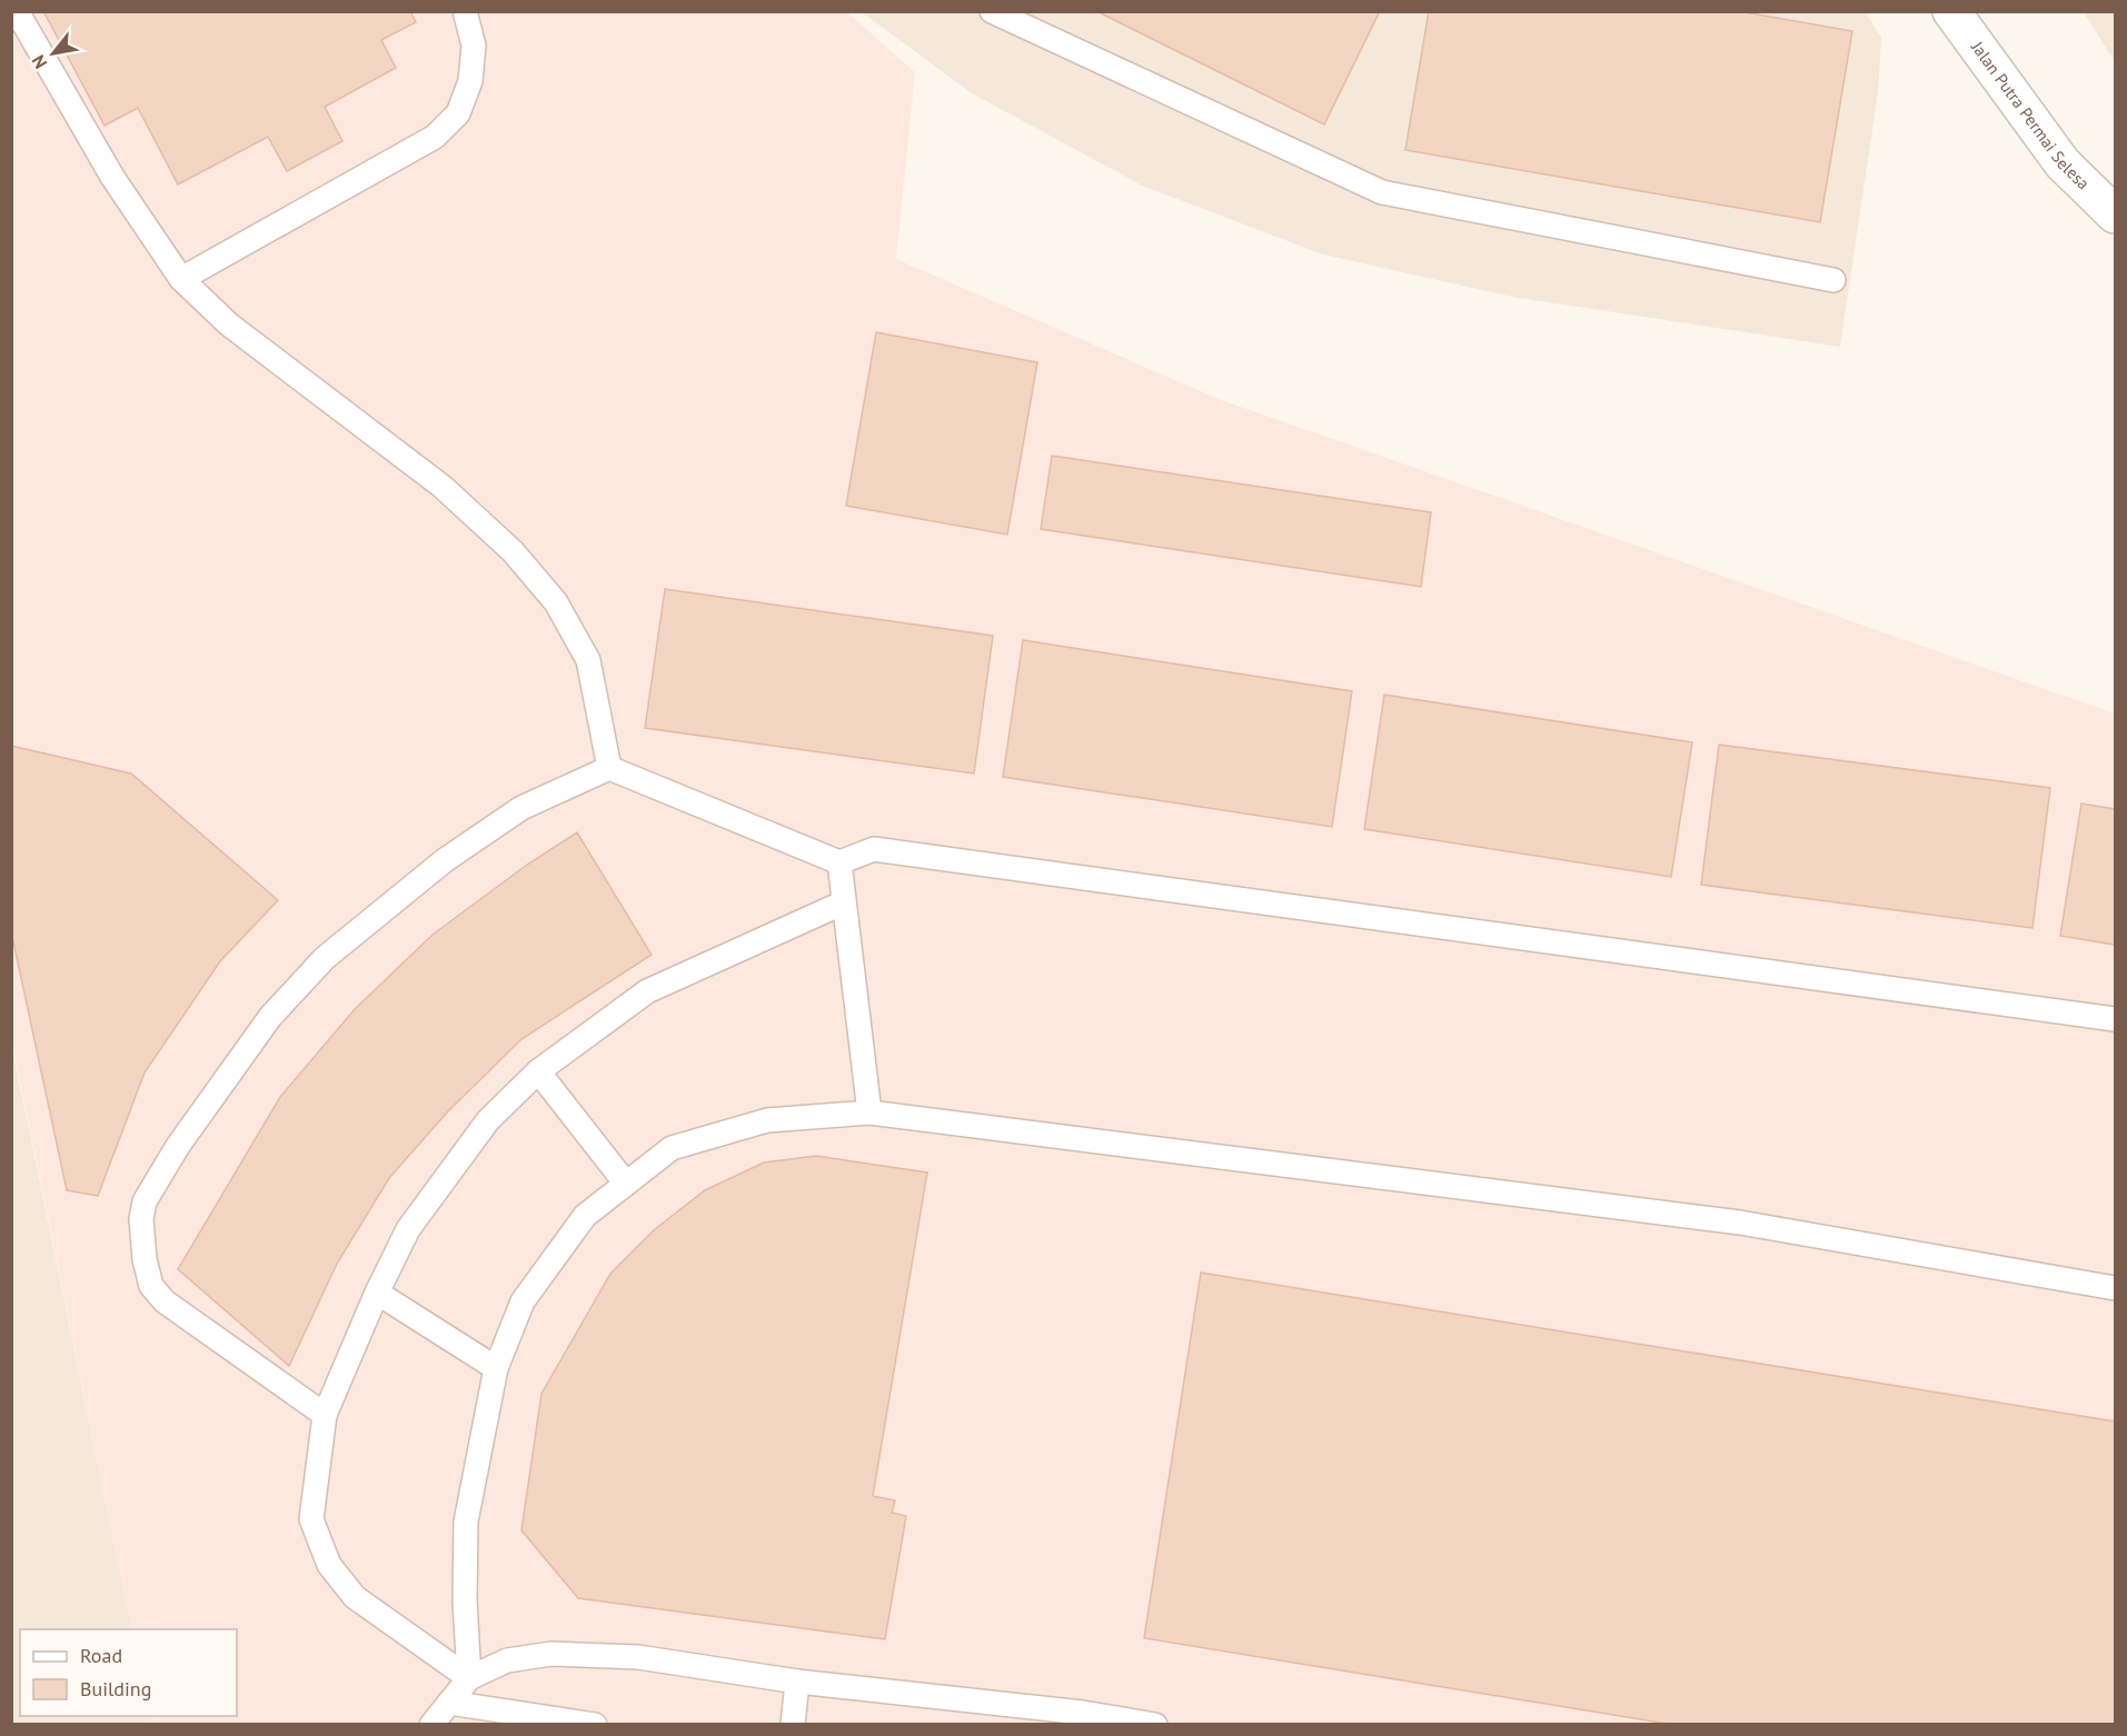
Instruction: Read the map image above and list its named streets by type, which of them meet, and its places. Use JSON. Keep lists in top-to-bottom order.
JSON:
{
  "streets": {
    "street": ["Jalan Putra Permai Selesa"]
  },
  "legend": ["Road", "Building"],
  "north": "bottom left"
}
